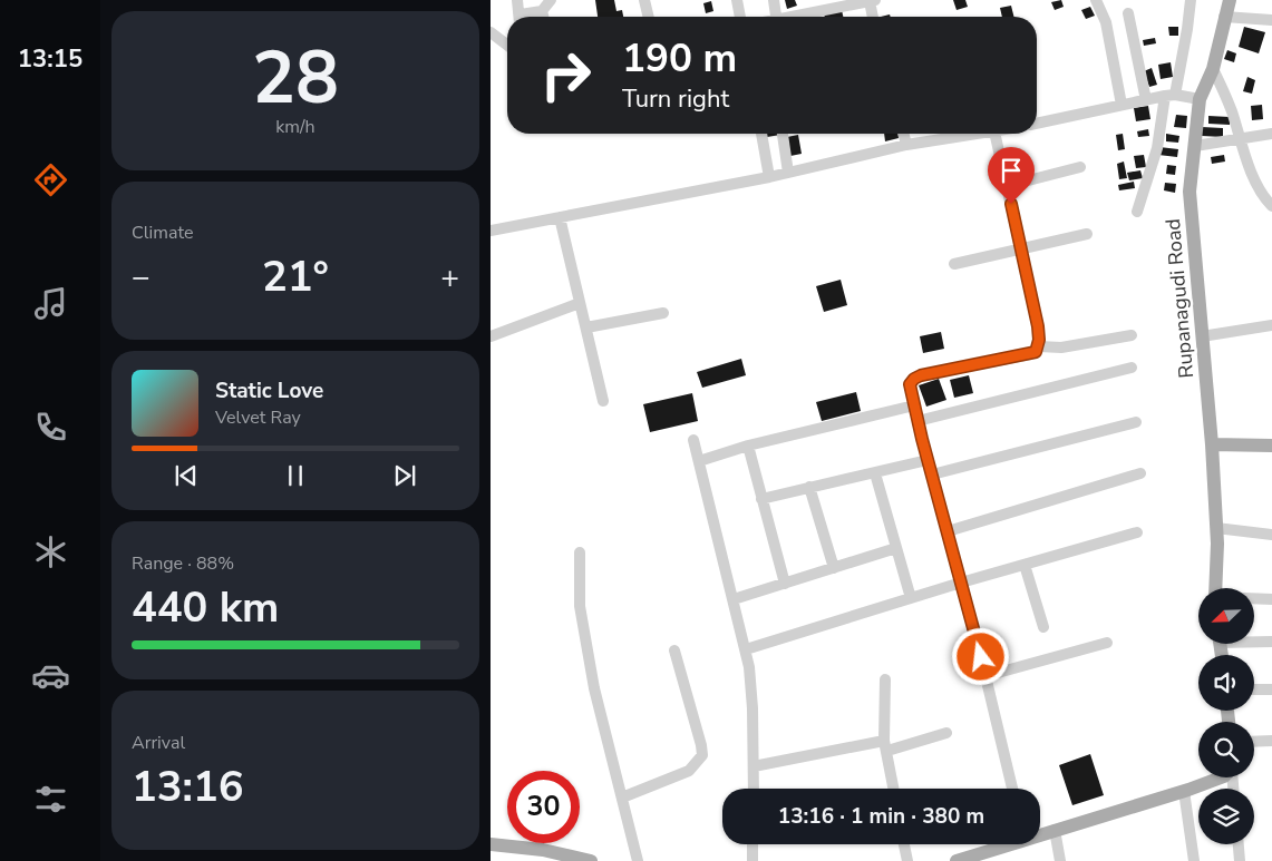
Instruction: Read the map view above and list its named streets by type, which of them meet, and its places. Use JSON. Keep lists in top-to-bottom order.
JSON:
{
  "streets": {
    "main road": ["Rupanagudi Road"]
  },
  "north": "bottom left",
  "page": {
    "tabs": "13:15",
    "tile": [
      ["28", "km/h"],
      "Climate",
      ["Range · 88%", "440 km"],
      ["Arrival", "13:16"]
    ],
    "turn": ["190 m", "Turn right"],
    "heat": ["−", "21°", "+"],
    "song": ["Static Love", "Velvet Ray"],
    "limit": "30",
    "trip": "13:16 · 1 min · 380 m"
  }
}
